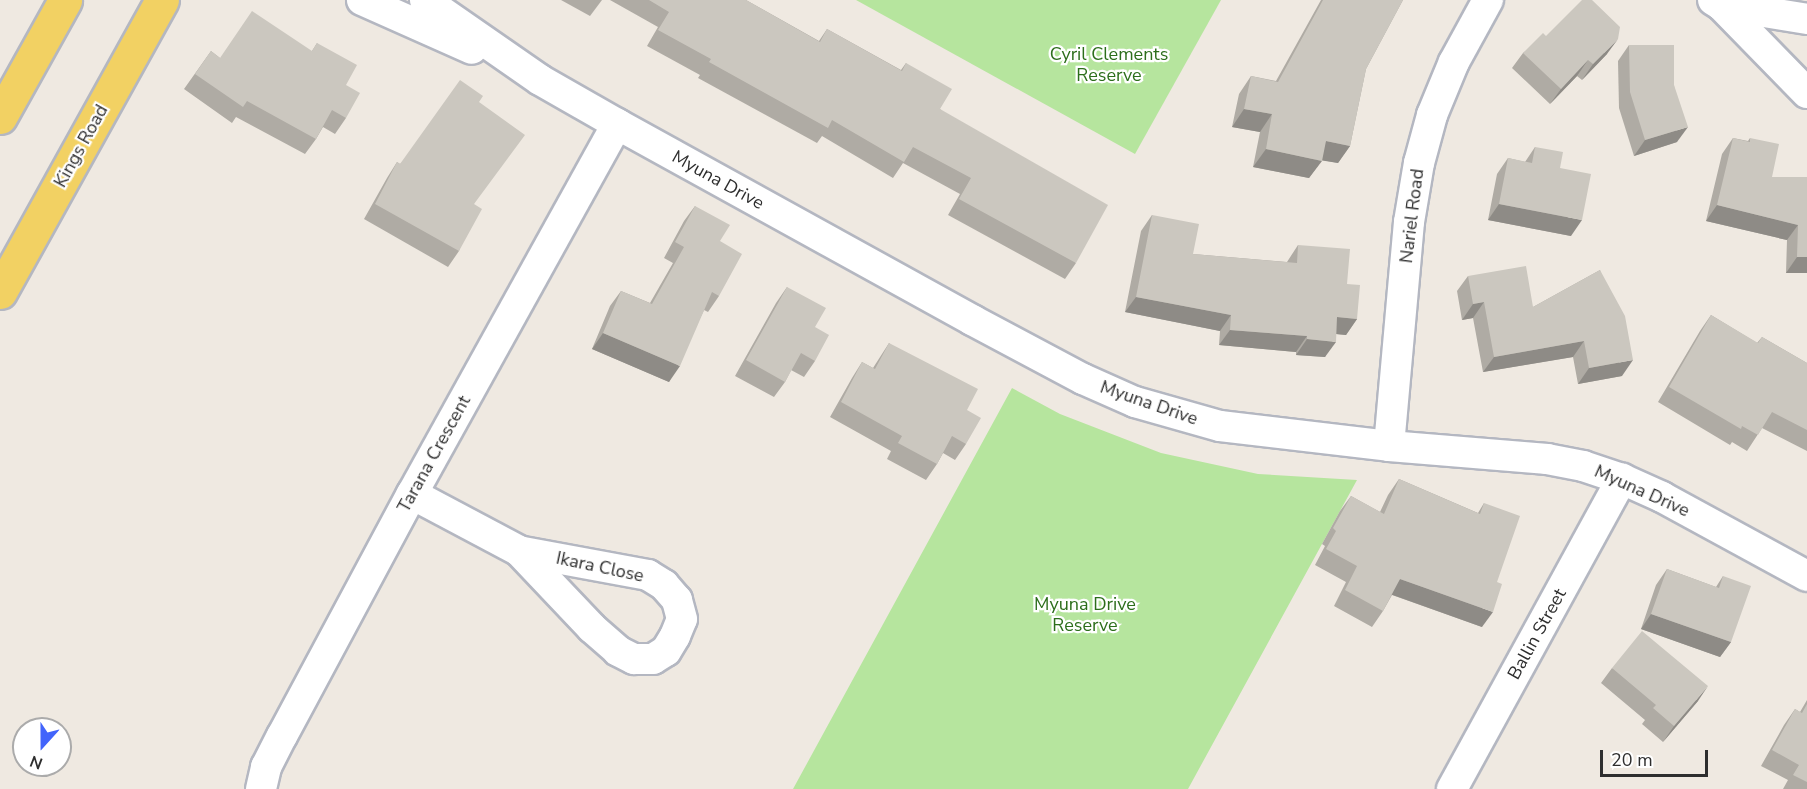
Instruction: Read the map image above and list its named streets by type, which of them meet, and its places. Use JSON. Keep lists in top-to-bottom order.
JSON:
{
  "streets": {
    "main road": ["Kings Road"],
    "street": [
      "Myuna Drive",
      "Nariel Road",
      "Tarana Crescent",
      "Ikara Close",
      "Ballin Street"
    ]
  },
  "crossings": [
    ["Myuna Drive", "Nariel Road"],
    ["Myuna Drive", "Tarana Crescent"],
    ["Myuna Drive", "Ballin Street"],
    ["Tarana Crescent", "Ikara Close"]
  ],
  "parks": ["Cyril Clements Reserve", "Myuna Drive Reserve"],
  "scale_bar": "20 m",
  "north": "bottom"
}
